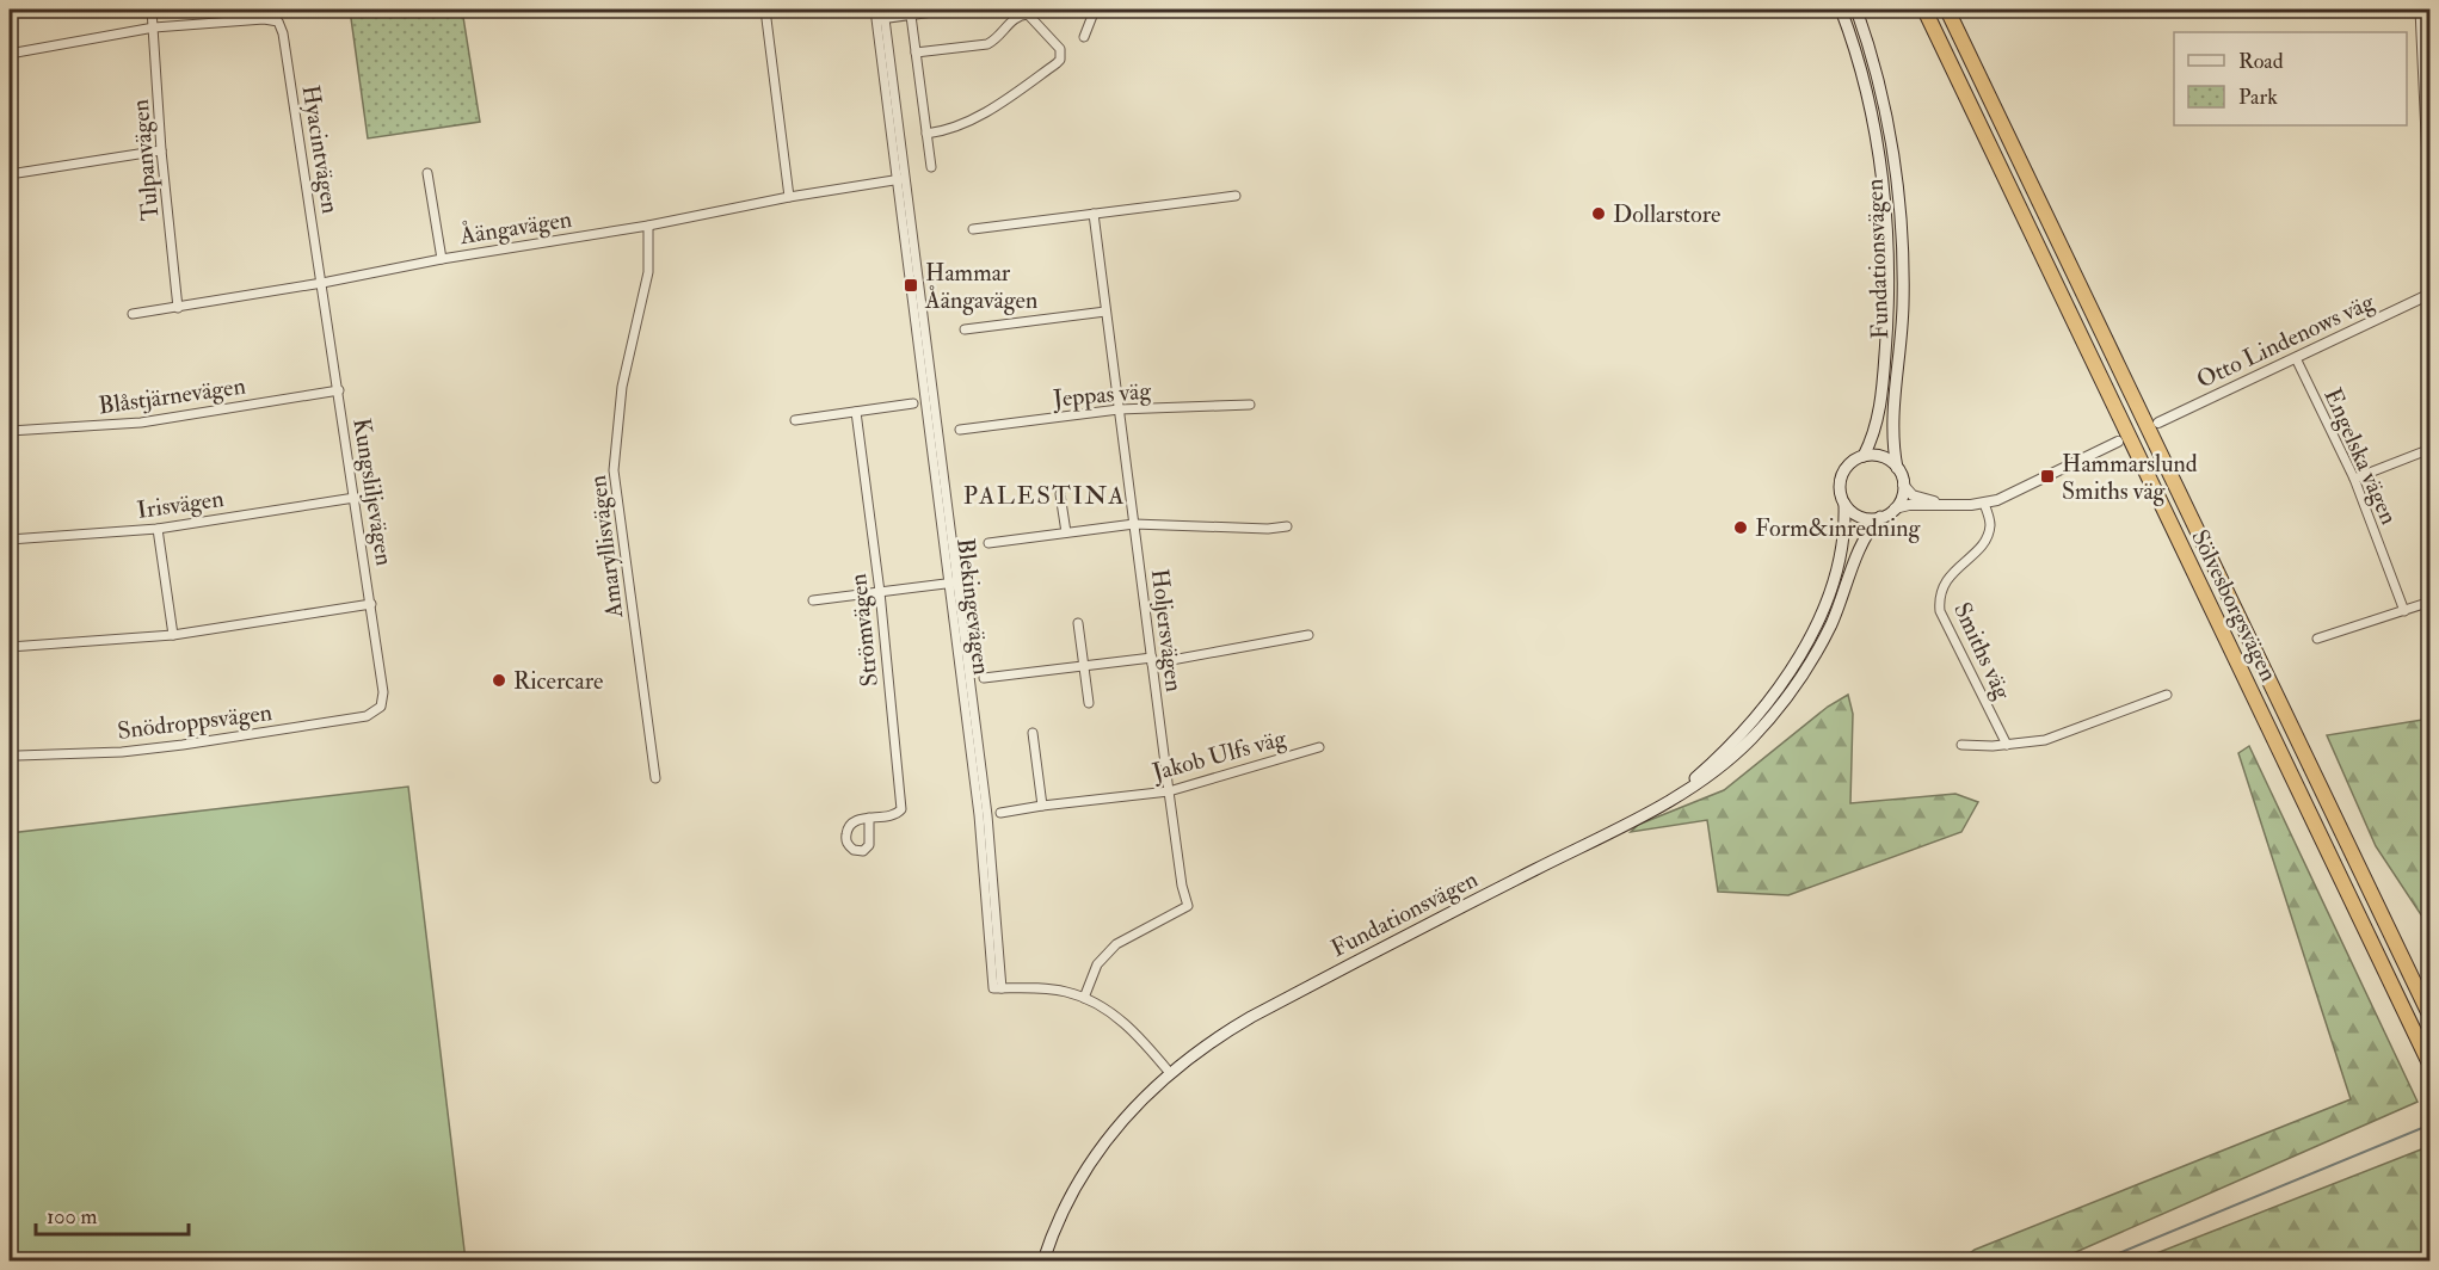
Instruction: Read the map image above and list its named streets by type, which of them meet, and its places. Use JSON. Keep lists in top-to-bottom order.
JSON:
{
  "streets": {
    "highway": ["Sölvesborgsvägen"],
    "main road": ["Fundationsvägen"],
    "street": [
      "Hyacintvägen",
      "Tulpanvägen",
      "Åängavägen",
      "Otto Lindenows väg",
      "Jeppas väg",
      "Blåstjärnevägen",
      "Engelska vägen",
      "Kungsliljevägen",
      "Irisvägen",
      "Amaryllisvägen",
      "Blekingevägen",
      "Strömvägen",
      "Holjersvägen",
      "Smiths väg",
      "Snödroppsvägen",
      "Jakob Ulfs väg"
    ]
  },
  "crossings": [
    ["Hyacintvägen", "Tulpanvägen"],
    ["Hyacintvägen", "Åängavägen"],
    ["Hyacintvägen", "Kungsliljevägen"],
    ["Tulpanvägen", "Åängavägen"],
    ["Åängavägen", "Kungsliljevägen"],
    ["Åängavägen", "Amaryllisvägen"],
    ["Åängavägen", "Blekingevägen"],
    ["Fundationsvägen", "Blekingevägen"],
    ["Otto Lindenows väg", "Engelska vägen"],
    ["Jeppas väg", "Holjersvägen"],
    ["Blåstjärnevägen", "Kungsliljevägen"],
    ["Kungsliljevägen", "Irisvägen"],
    ["Kungsliljevägen", "Snödroppsvägen"],
    ["Blekingevägen", "Holjersvägen"],
    ["Holjersvägen", "Jakob Ulfs väg"]
  ],
  "districts": ["PALESTINA"],
  "places": {
    "other": ["Dollarstore", "Form&inredning", "Ricercare"],
    "transit": ["Hammar Åängavägen", "Hammarslund Smiths väg"]
  },
  "legend": ["Road", "Park"],
  "scale_bar": "100 m"
}
